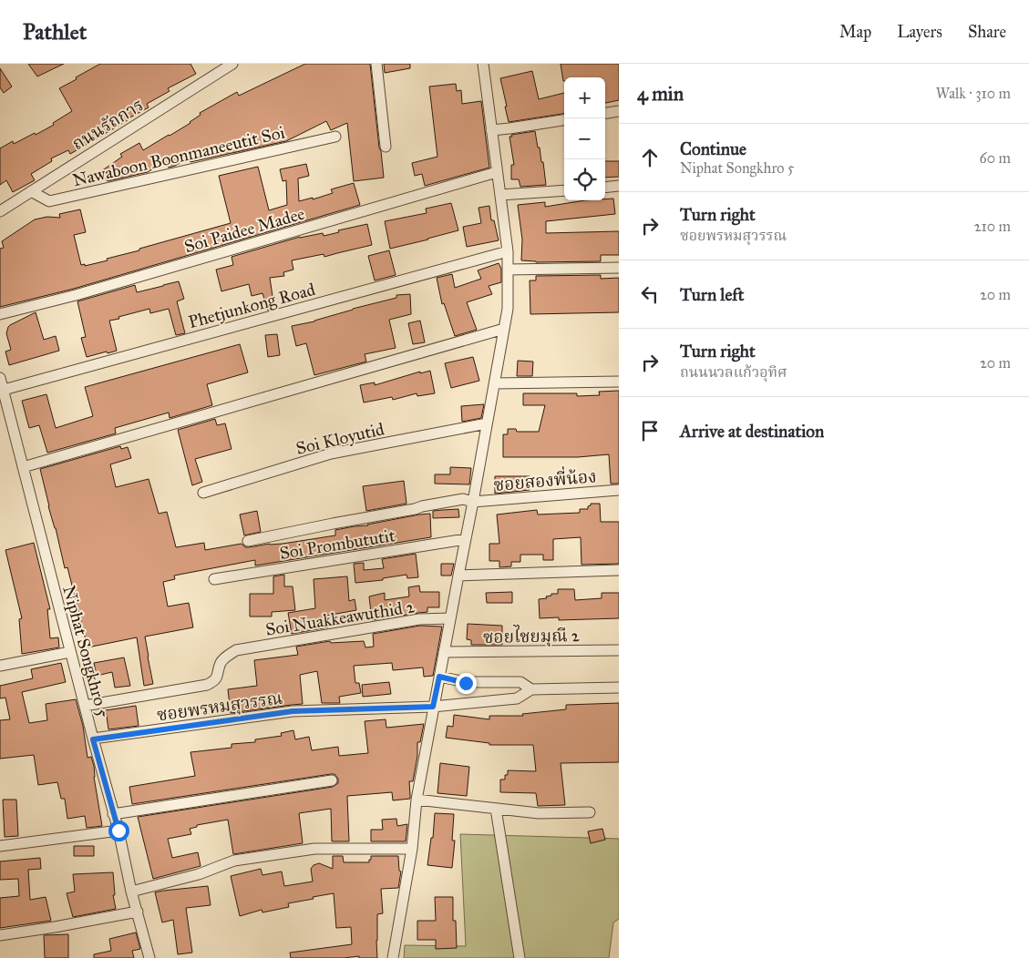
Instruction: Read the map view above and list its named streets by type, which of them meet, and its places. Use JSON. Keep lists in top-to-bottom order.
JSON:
{
  "streets": {
    "street": [
      "ถนนรัถการ",
      "Nawaboon Boonmaneeutit Soi",
      "Soi Paidee Madee",
      "Phetjunkong Road",
      "Soi Kloyutid",
      "ซอยสองพี่น้อง",
      "Soi Prombututit",
      "Soi Nuakkeawuthid 2",
      "ซอยไชยมุณี 2",
      "Niphat Songkhro 5",
      "ซอยพรหมสุวรรณ"
    ]
  },
  "crossings": [
    ["ถนนรัถการ", "Nawaboon Boonmaneeutit Soi"],
    ["Phetjunkong Road", "Niphat Songkhro 5"],
    ["Soi Nuakkeawuthid 2", "Niphat Songkhro 5"],
    ["Niphat Songkhro 5", "ซอยพรหมสุวรรณ"]
  ],
  "page": {
    "header": "Pathlet",
    "nav": ["Map", "Layers", "Share"],
    "heading": ["4 min", "Walk · 310 m"],
    "map_buttons": ["+", "−"],
    "list": [
      ["Continue", "Niphat Songkhro 5", "60 m"],
      ["Turn right", "ซอยพรหมสุวรรณ", "210 m"],
      ["Turn left", "20 m"],
      ["Turn right", "ถนนนวลแก้วอุทิศ", "20 m"],
      "Arrive at destination"
    ]
  }
}
